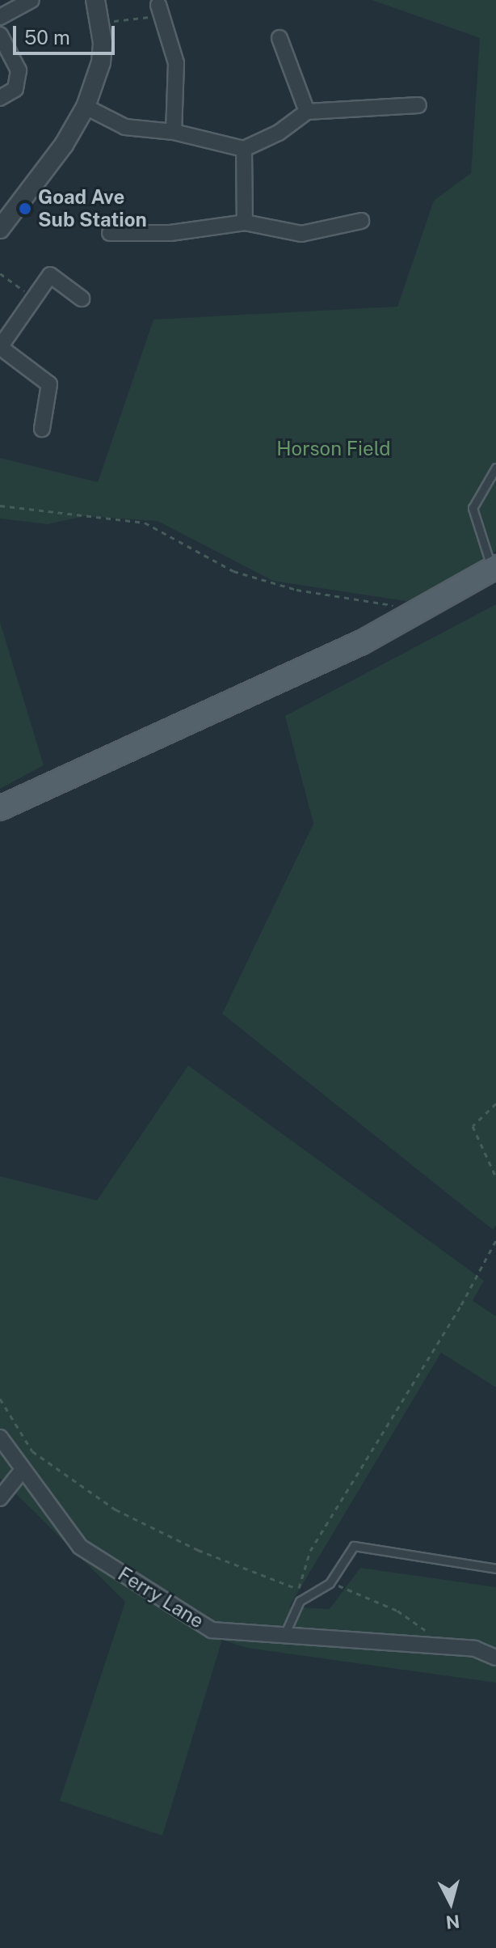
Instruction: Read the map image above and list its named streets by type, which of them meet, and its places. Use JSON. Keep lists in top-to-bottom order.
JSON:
{
  "streets": {
    "street": ["Ferry Lane"]
  },
  "parks": ["Horson Field"],
  "places": ["Goad Ave Sub Station"],
  "scale_bar": "50 m",
  "north": "bottom"
}
